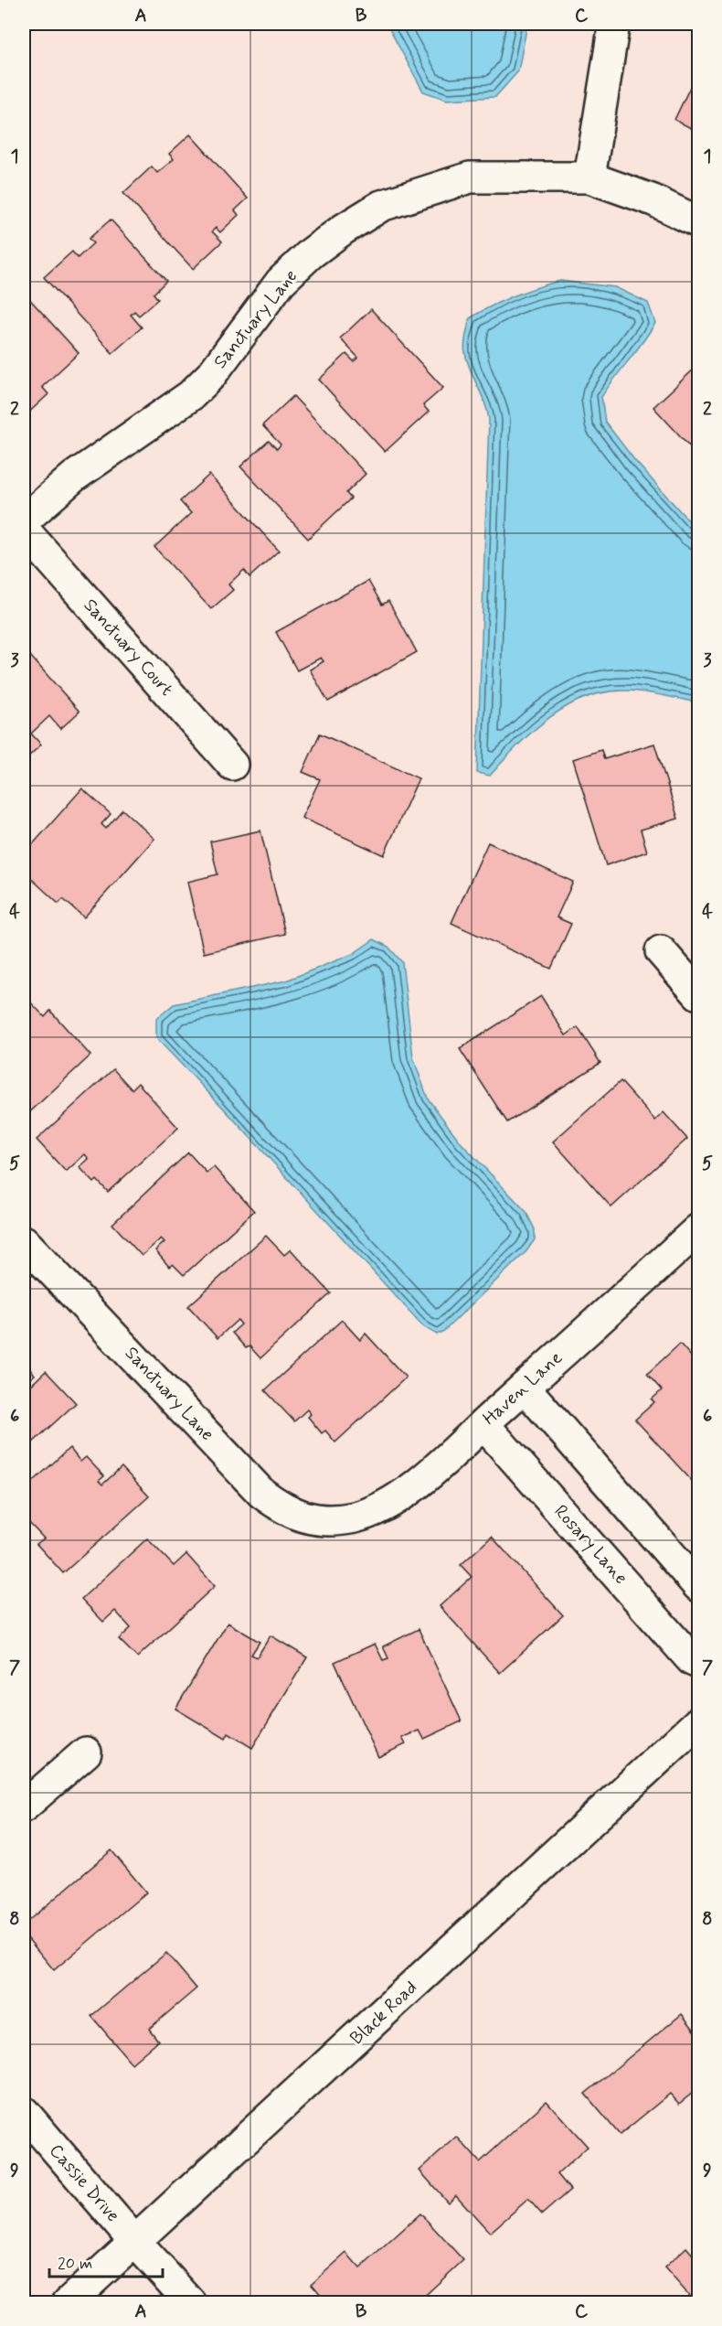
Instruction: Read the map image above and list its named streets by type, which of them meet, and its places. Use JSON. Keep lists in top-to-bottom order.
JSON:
{
  "streets": {
    "street": [
      "Sanctuary Lane",
      "Sanctuary Court",
      "Haven Lane",
      "Rosary Lane",
      "Black Road",
      "Cassie Drive"
    ]
  },
  "crossings": [
    ["Sanctuary Lane", "Haven Lane"],
    ["Haven Lane", "Rosary Lane"],
    ["Black Road", "Cassie Drive"]
  ],
  "scale_bar": "20 m",
  "grid": {
    "columns": ["A", "B", "C"],
    "rows": [
      "1",
      "2",
      "3",
      "4",
      "5",
      "6",
      "7",
      "8",
      "9"
    ]
  }
}
